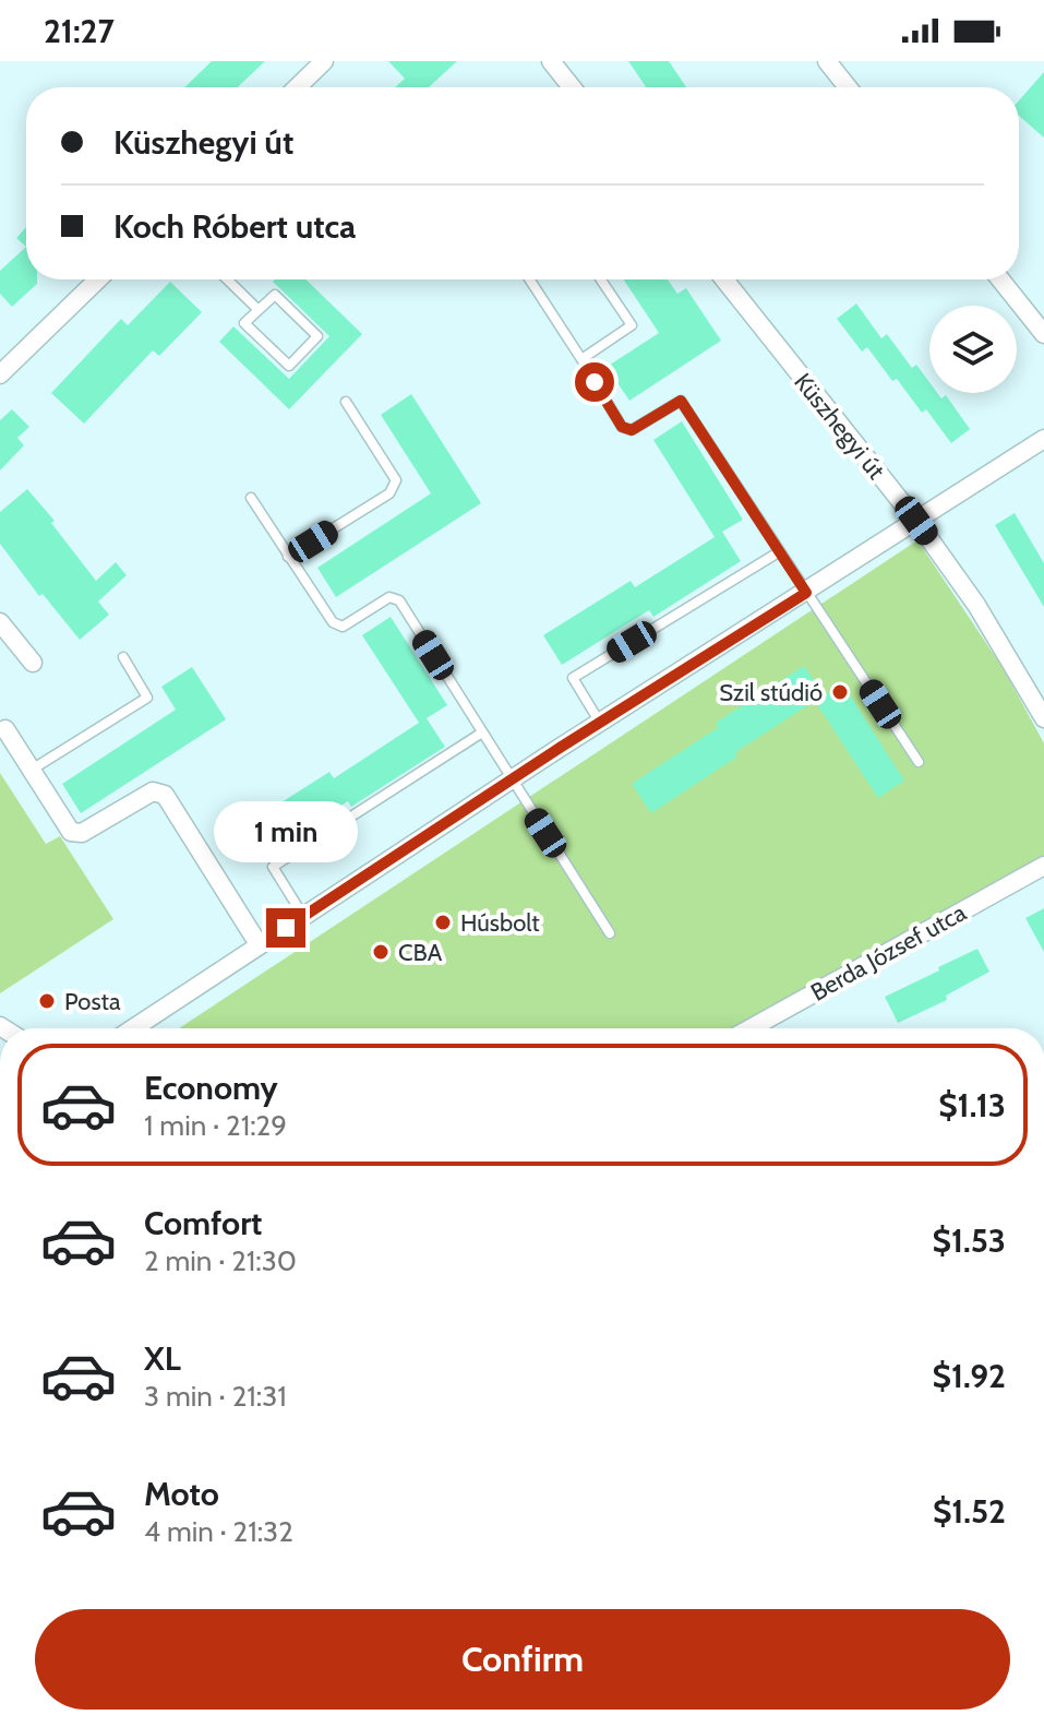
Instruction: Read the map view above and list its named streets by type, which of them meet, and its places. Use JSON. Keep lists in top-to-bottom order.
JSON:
{
  "streets": {
    "street": ["Küszhegyi út", "Berda József utca"]
  },
  "places": [
    "Szil stúdió",
    "Húsbolt",
    "CBA",
    "Posta"
  ],
  "page": {
    "status": "21:27",
    "banner": ["Küszhegyi út", "Koch Róbert utca"],
    "bubble": "1 min",
    "list": [
      {
        "name": "Economy",
        "note": "1 min · 21:29",
        "value": "$1.13"
      },
      {
        "name": "Comfort",
        "note": "2 min · 21:30",
        "value": "$1.53"
      },
      {
        "name": "XL",
        "note": "3 min · 21:31",
        "value": "$1.92"
      },
      {
        "name": "Moto",
        "note": "4 min · 21:32",
        "value": "$1.52"
      }
    ],
    "buttons": "Confirm"
  }
}
